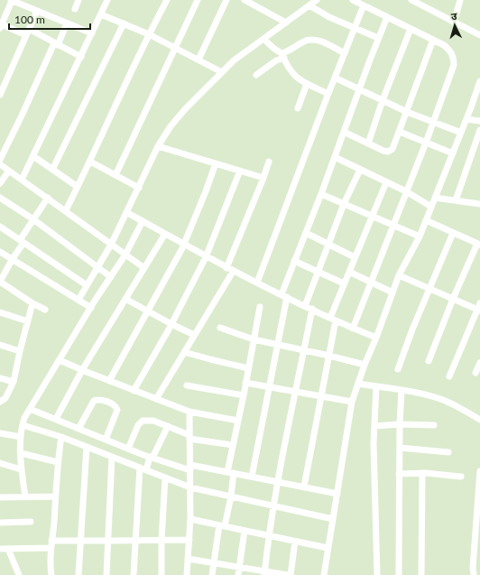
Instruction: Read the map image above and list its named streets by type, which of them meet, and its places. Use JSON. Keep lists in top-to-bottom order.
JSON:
{
  "scale_bar": "100 m",
  "north": "top"
}
